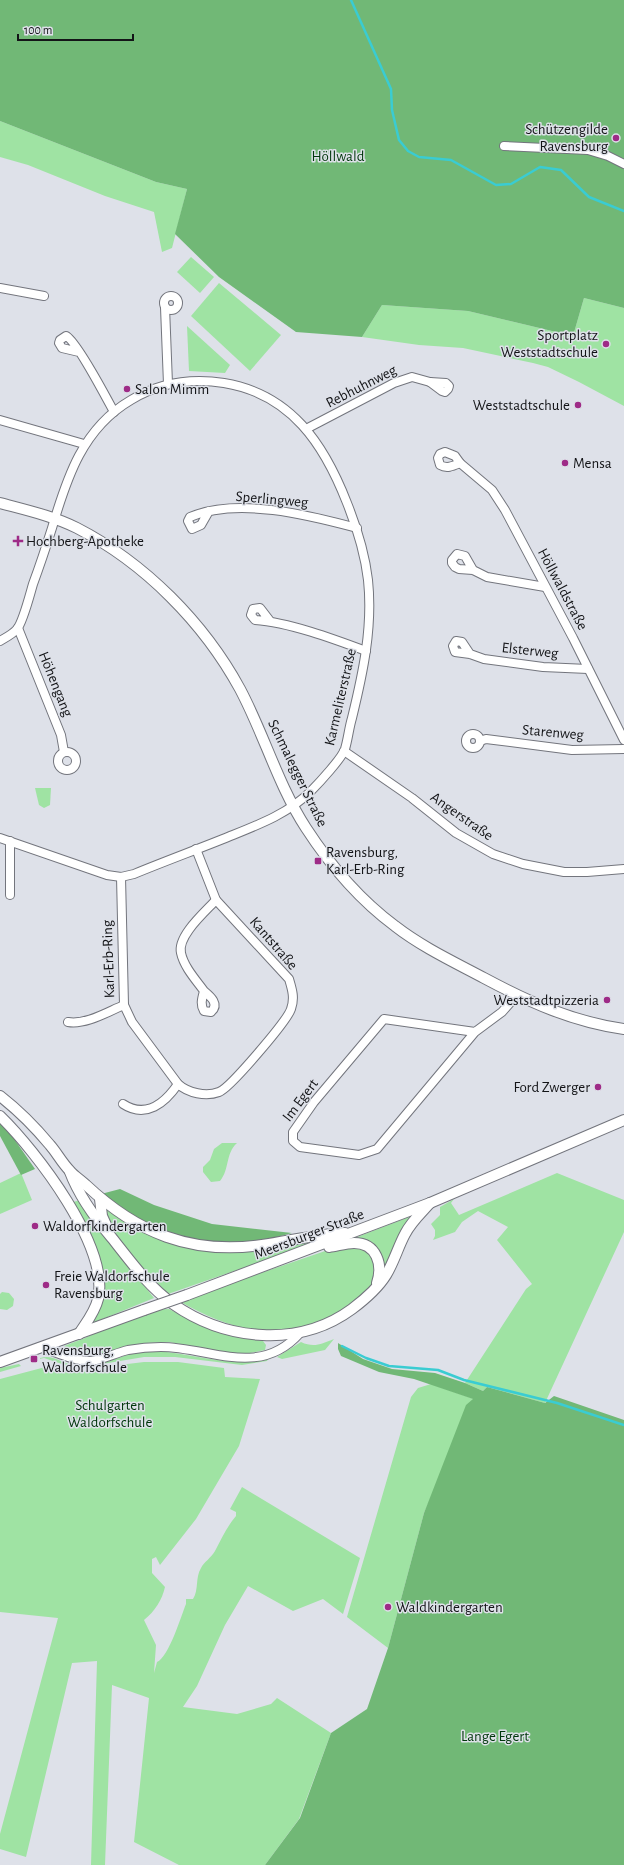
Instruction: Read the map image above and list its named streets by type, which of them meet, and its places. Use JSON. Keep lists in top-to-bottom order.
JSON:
{
  "streets": {
    "street": [
      "Rebhuhnweg",
      "Sperlingweg",
      "Höllwaldstraße",
      "Elsterweg",
      "Höhengang",
      "Karmeliterstraße",
      "Starenweg",
      "Schmalegger Straße",
      "Angerstraße",
      "Kantstraße",
      "Karl-Erb-Ring",
      "Im Egert",
      "Meersburger Straße"
    ]
  },
  "crossings": [
    ["Rebhuhnweg", "Karmeliterstraße"],
    ["Sperlingweg", "Karmeliterstraße"],
    ["Höllwaldstraße", "Elsterweg"],
    ["Höhengang", "Karmeliterstraße"],
    ["Karmeliterstraße", "Schmalegger Straße"],
    ["Karmeliterstraße", "Angerstraße"],
    ["Schmalegger Straße", "Im Egert"],
    ["Kantstraße", "Karl-Erb-Ring"]
  ],
  "parks": ["Höllwald", "Schulgarten Waldorfschule", "Lange Egert"],
  "places": {
    "other": [
      "Schützengilde Ravensburg",
      "Sportplatz Weststadtschule",
      "Salon Mimm",
      "Weststadtschule",
      "Mensa",
      "Weststadtpizzeria",
      "Ford Zwerger",
      "Waldorfkindergarten",
      "Freie Waldorfschule Ravensburg",
      "Waldkindergarten"
    ],
    "health": ["Hochberg-Apotheke"],
    "transit": ["Ravensburg, Karl-Erb-Ring", "Ravensburg, Waldorfschule"]
  },
  "scale_bar": "100 m"
}
